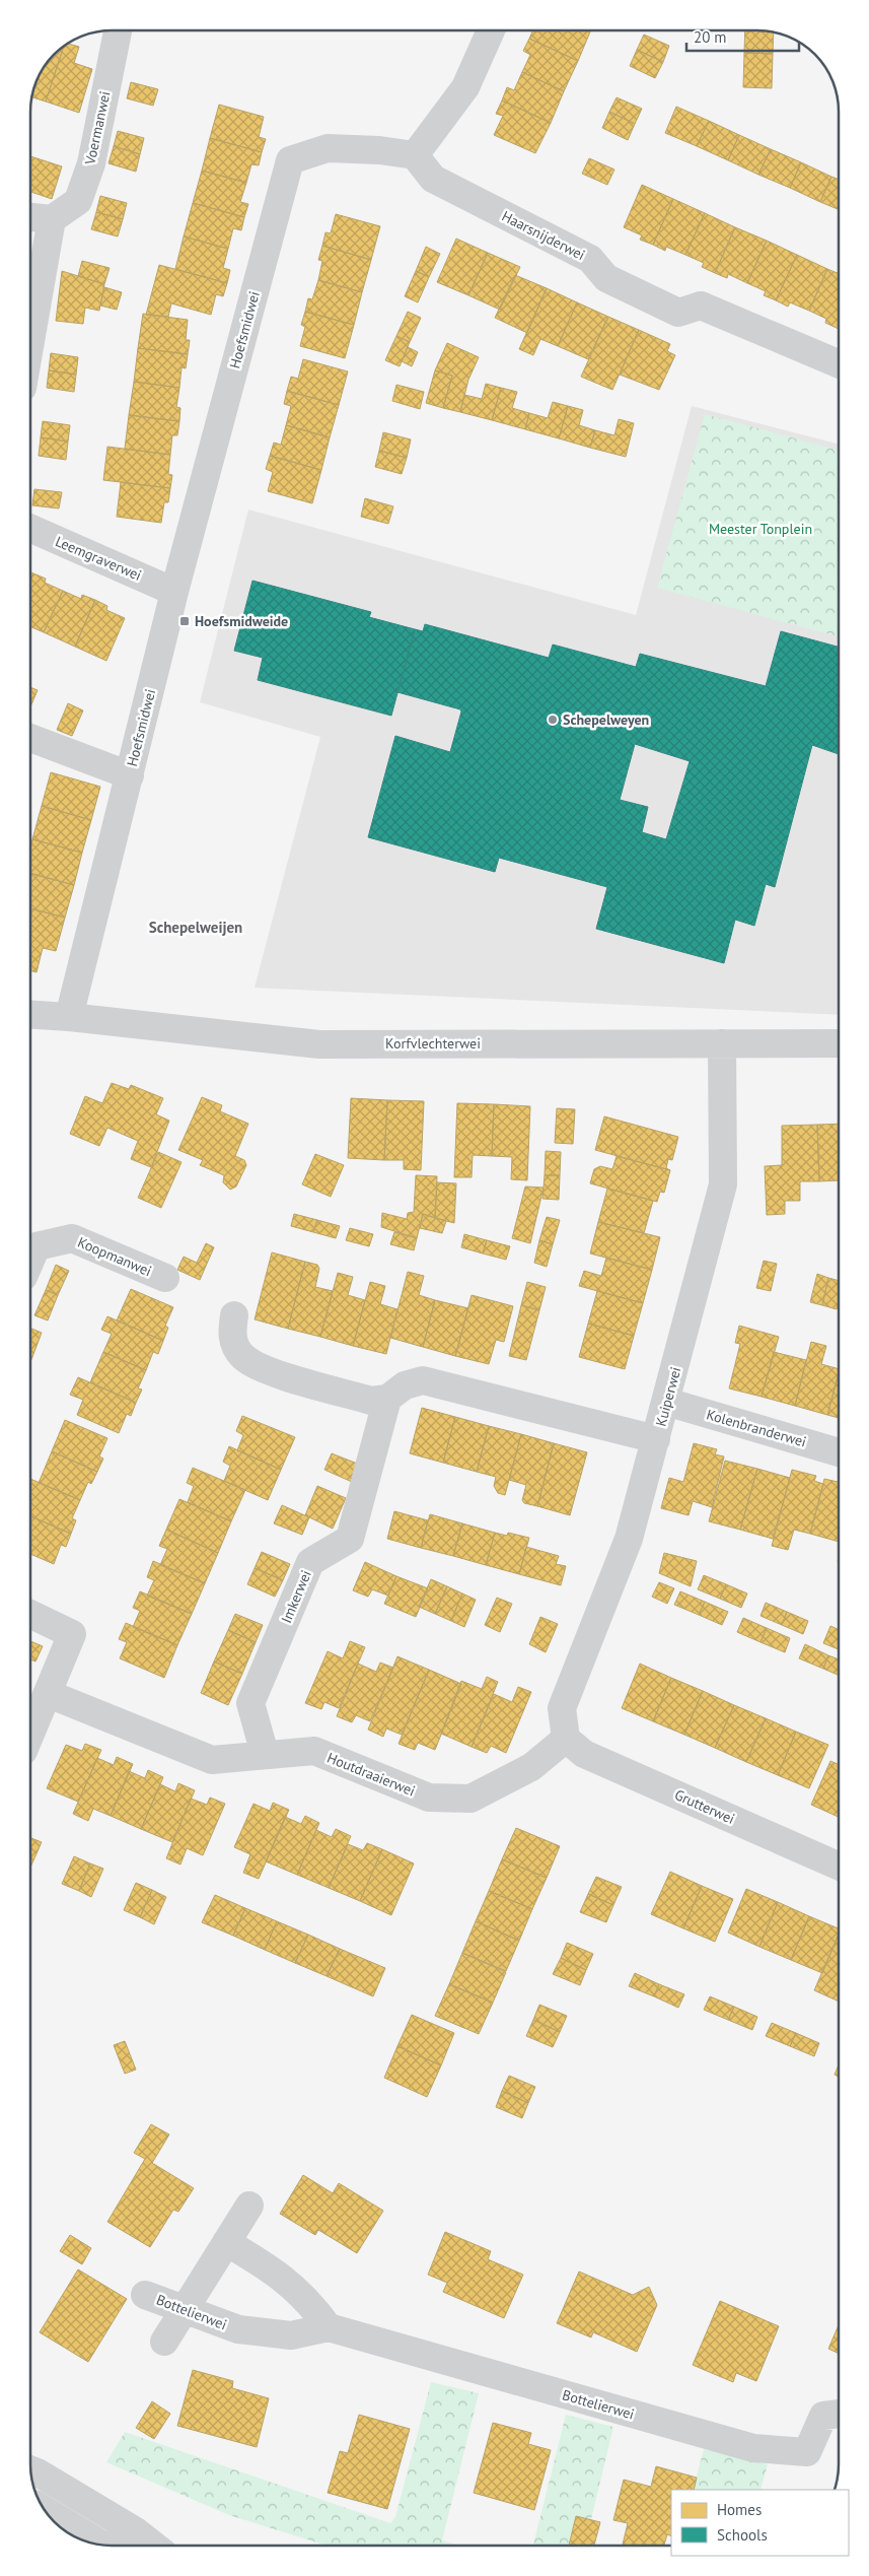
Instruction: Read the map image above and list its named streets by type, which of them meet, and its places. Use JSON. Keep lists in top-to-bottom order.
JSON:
{
  "streets": {
    "street": [
      "Voermanwei",
      "Haarsnijderwei",
      "Hoefsmidwei",
      "Leemgraverwei",
      "Korfvlechterwei",
      "Koopmanwei",
      "Kuiperwei",
      "Kolenbranderwei",
      "Imkerwei",
      "Houtdraaierwei",
      "Grutterwei",
      "Bottelierwei"
    ]
  },
  "crossings": [
    ["Haarsnijderwei", "Hoefsmidwei"],
    ["Hoefsmidwei", "Leemgraverwei"],
    ["Hoefsmidwei", "Korfvlechterwei"],
    ["Korfvlechterwei", "Kuiperwei"],
    ["Kuiperwei", "Kolenbranderwei"],
    ["Kuiperwei", "Houtdraaierwei"],
    ["Kuiperwei", "Grutterwei"],
    ["Imkerwei", "Houtdraaierwei"],
    ["Houtdraaierwei", "Grutterwei"]
  ],
  "districts": ["Schepelweijen"],
  "parks": ["Meester Tonplein"],
  "places": {
    "transit": ["Hoefsmidweide"],
    "other": ["Schepelweyen"]
  },
  "legend": ["Homes", "Schools"],
  "scale_bar": "20 m"
}
